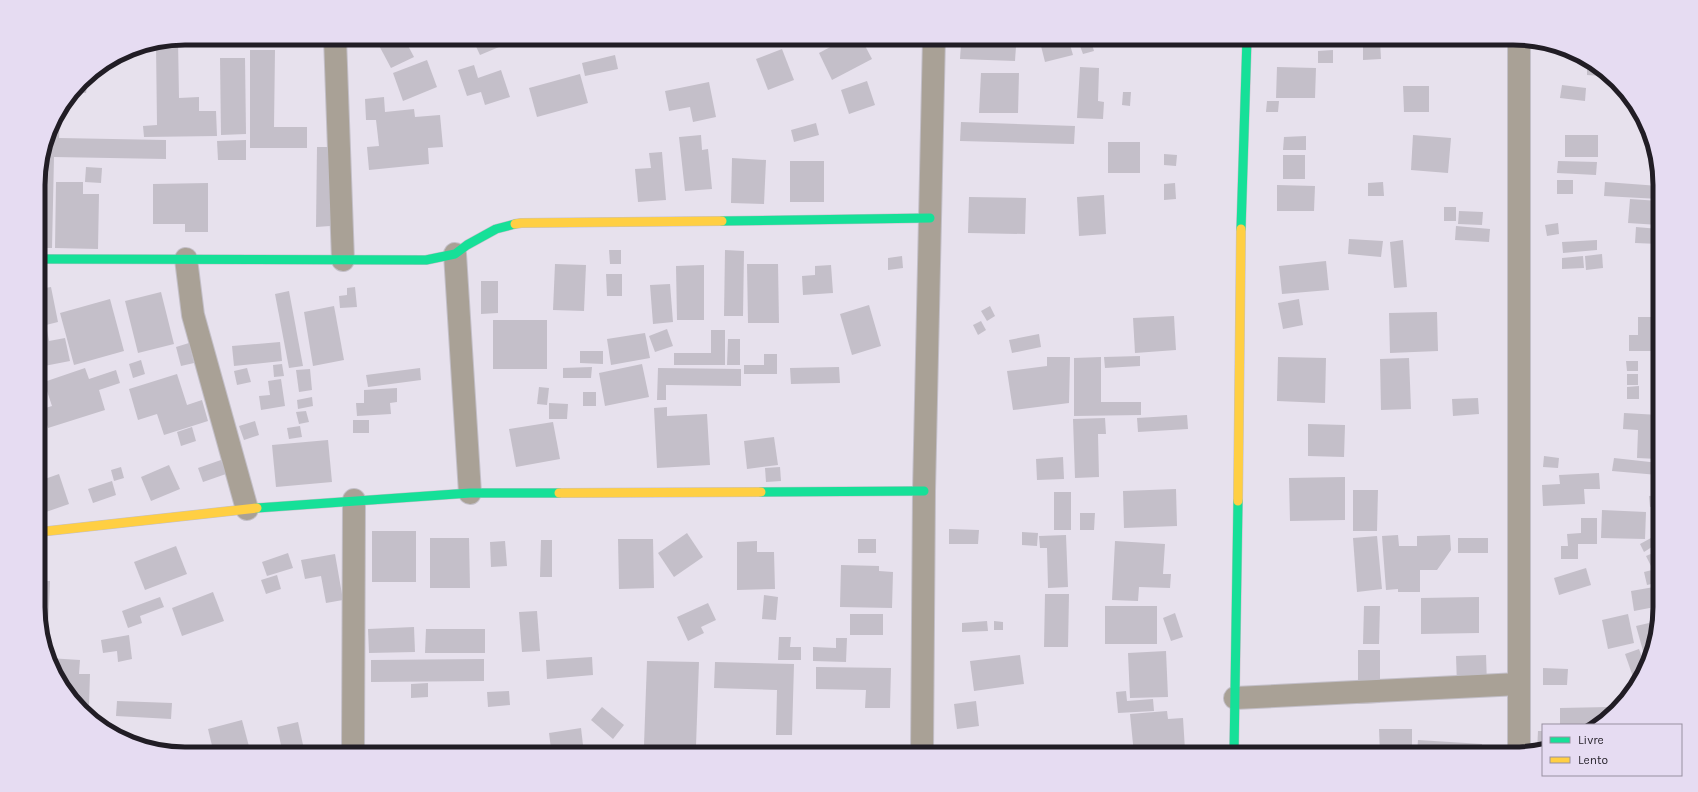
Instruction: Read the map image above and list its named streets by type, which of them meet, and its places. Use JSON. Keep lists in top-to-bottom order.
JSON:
{
  "legend": ["Livre", "Lento"]
}
